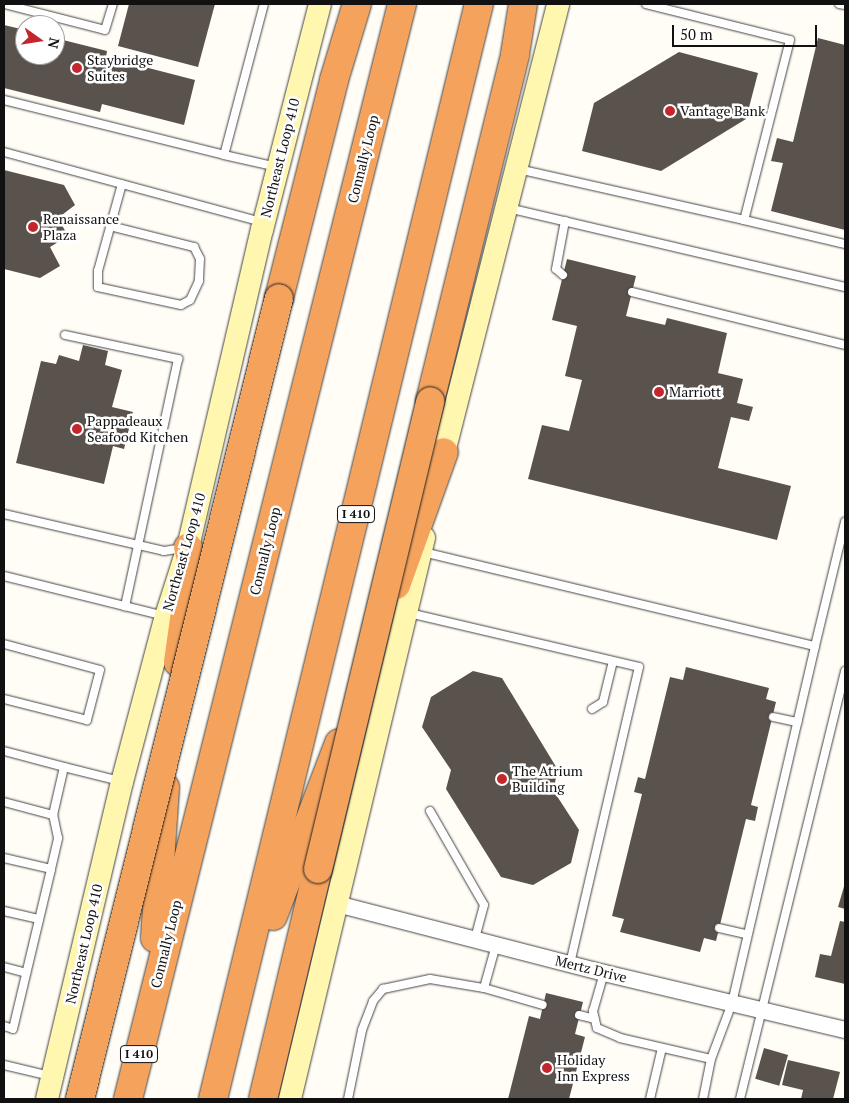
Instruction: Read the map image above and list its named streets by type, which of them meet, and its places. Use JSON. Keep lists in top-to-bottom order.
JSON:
{
  "streets": {
    "highway": ["Connally Loop", "I 410"],
    "main road": ["Northeast Loop 410"],
    "street": ["Mertz Drive"]
  },
  "places": [
    "Staybridge Suites",
    "Vantage Bank",
    "Renaissance Plaza",
    "Marriott",
    "Pappadeaux Seafood Kitchen",
    "The Atrium Building",
    "Holiday Inn Express"
  ],
  "scale_bar": "50 m",
  "north": "right"
}
